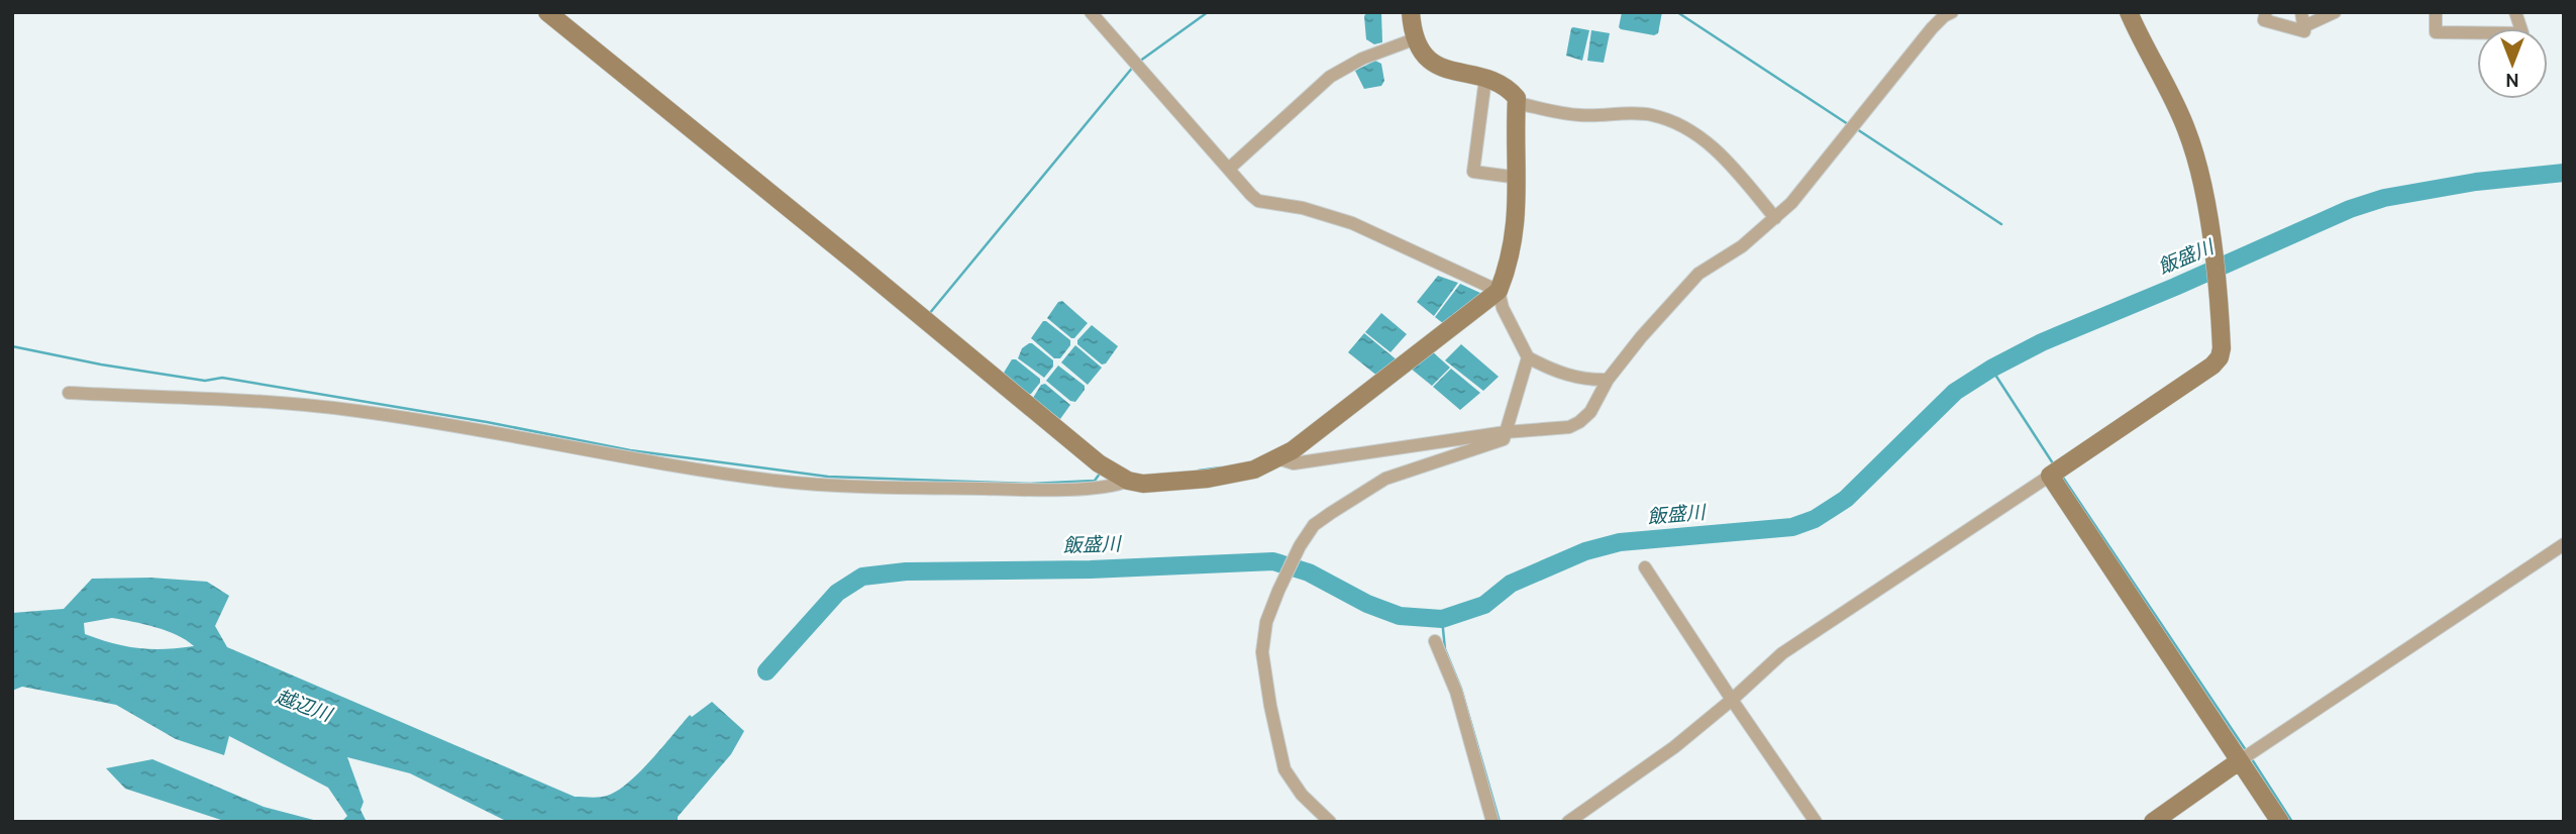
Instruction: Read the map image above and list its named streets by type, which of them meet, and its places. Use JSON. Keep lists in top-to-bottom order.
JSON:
{
  "water": ["飯盛川", "越辺川"],
  "north": "bottom"
}
